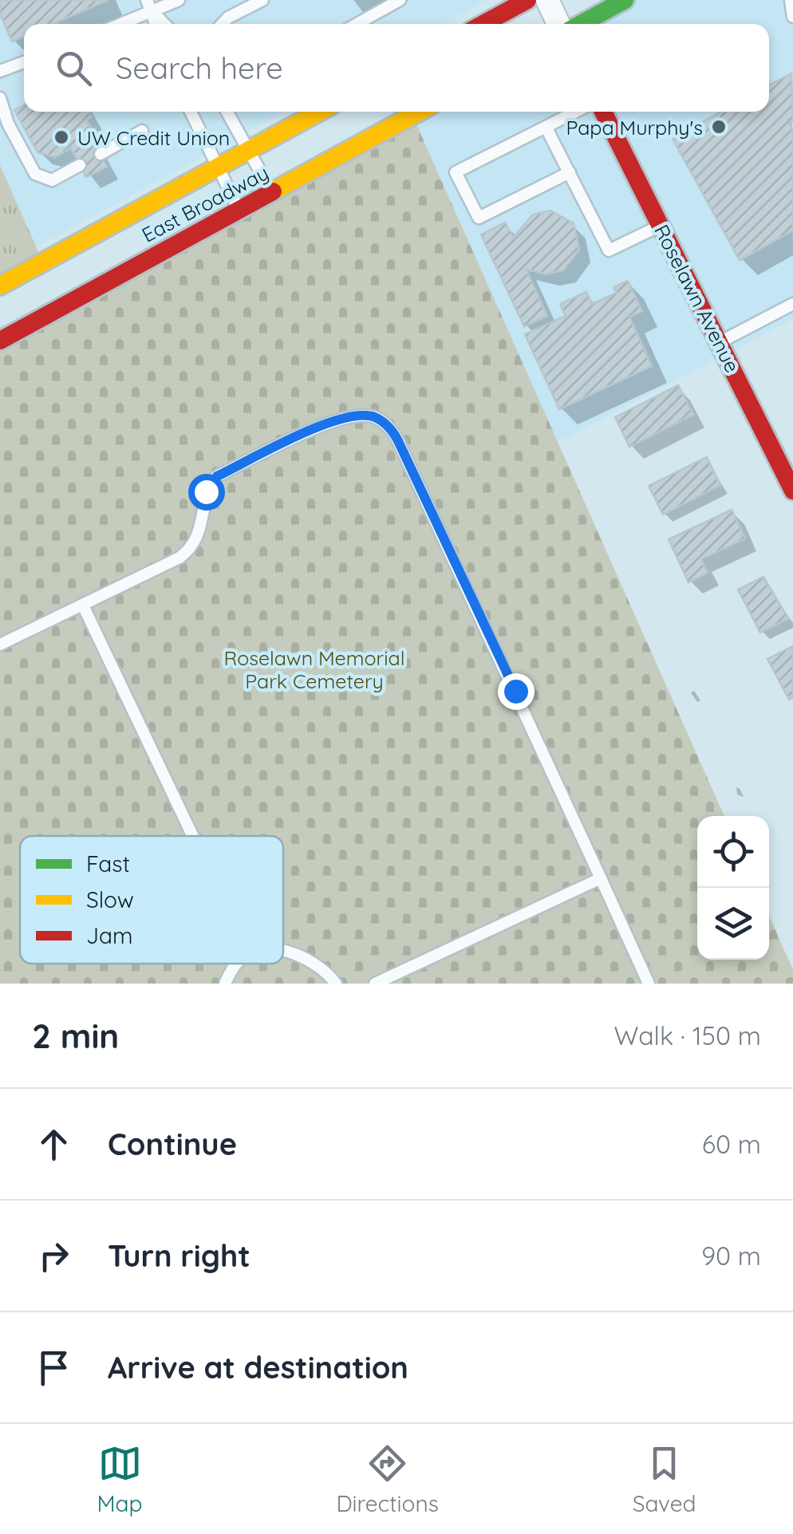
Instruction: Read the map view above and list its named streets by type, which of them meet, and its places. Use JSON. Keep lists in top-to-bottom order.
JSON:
{
  "streets": {
    "street": ["East Broadway", "Roselawn Avenue"]
  },
  "parks": ["Roselawn Memorial Park Cemetery"],
  "places": ["Papa Murphy's", "UW Credit Union"],
  "legend": ["Fast", "Slow", "Jam"],
  "page": {
    "search": "Search here",
    "heading": ["2 min", "Walk · 150 m"],
    "list": [
      ["Continue", "60 m"],
      ["Turn right", "90 m"],
      "Arrive at destination"
    ],
    "nav": ["Map", "Directions", "Saved"]
  }
}
